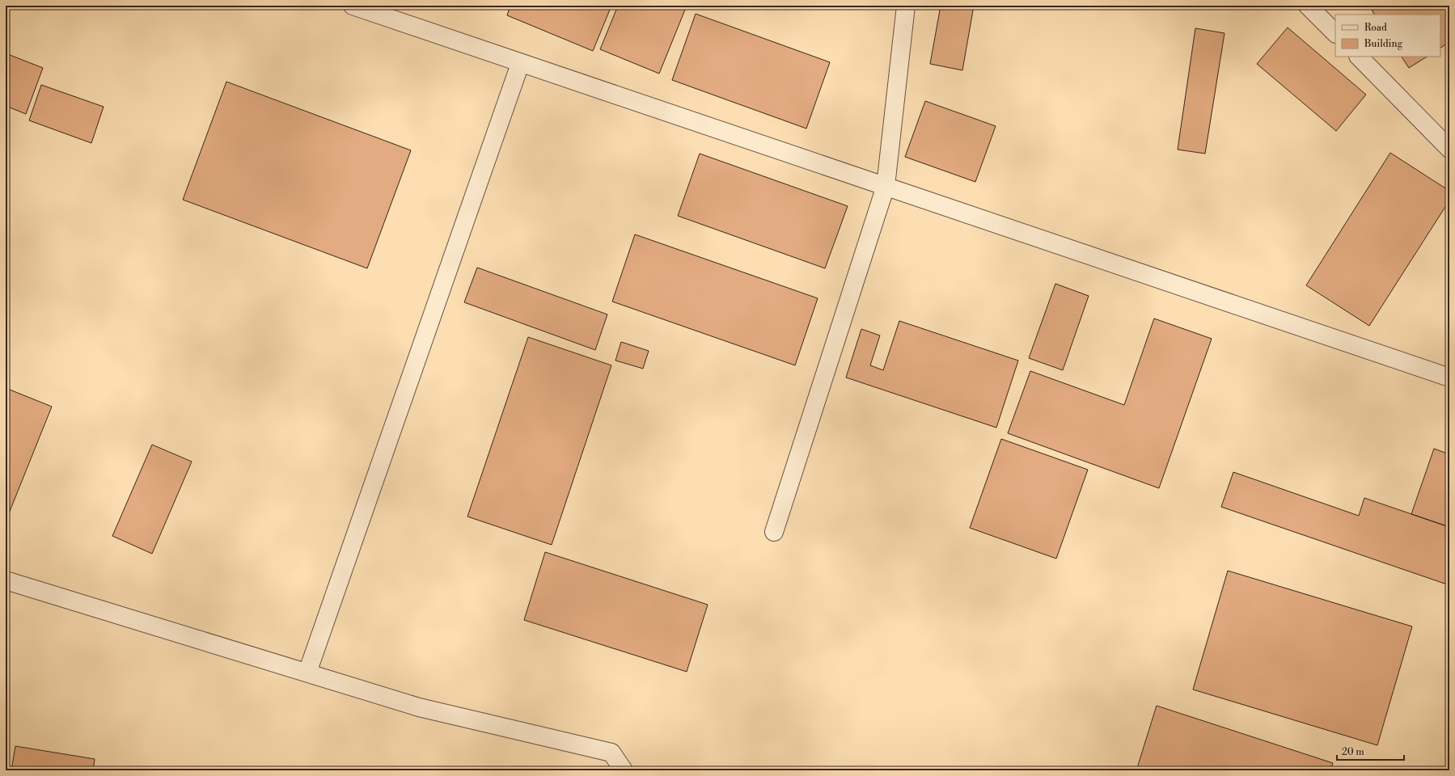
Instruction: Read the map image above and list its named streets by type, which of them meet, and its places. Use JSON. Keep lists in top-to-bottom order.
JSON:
{
  "legend": ["Road", "Building"],
  "scale_bar": "20 m"
}
